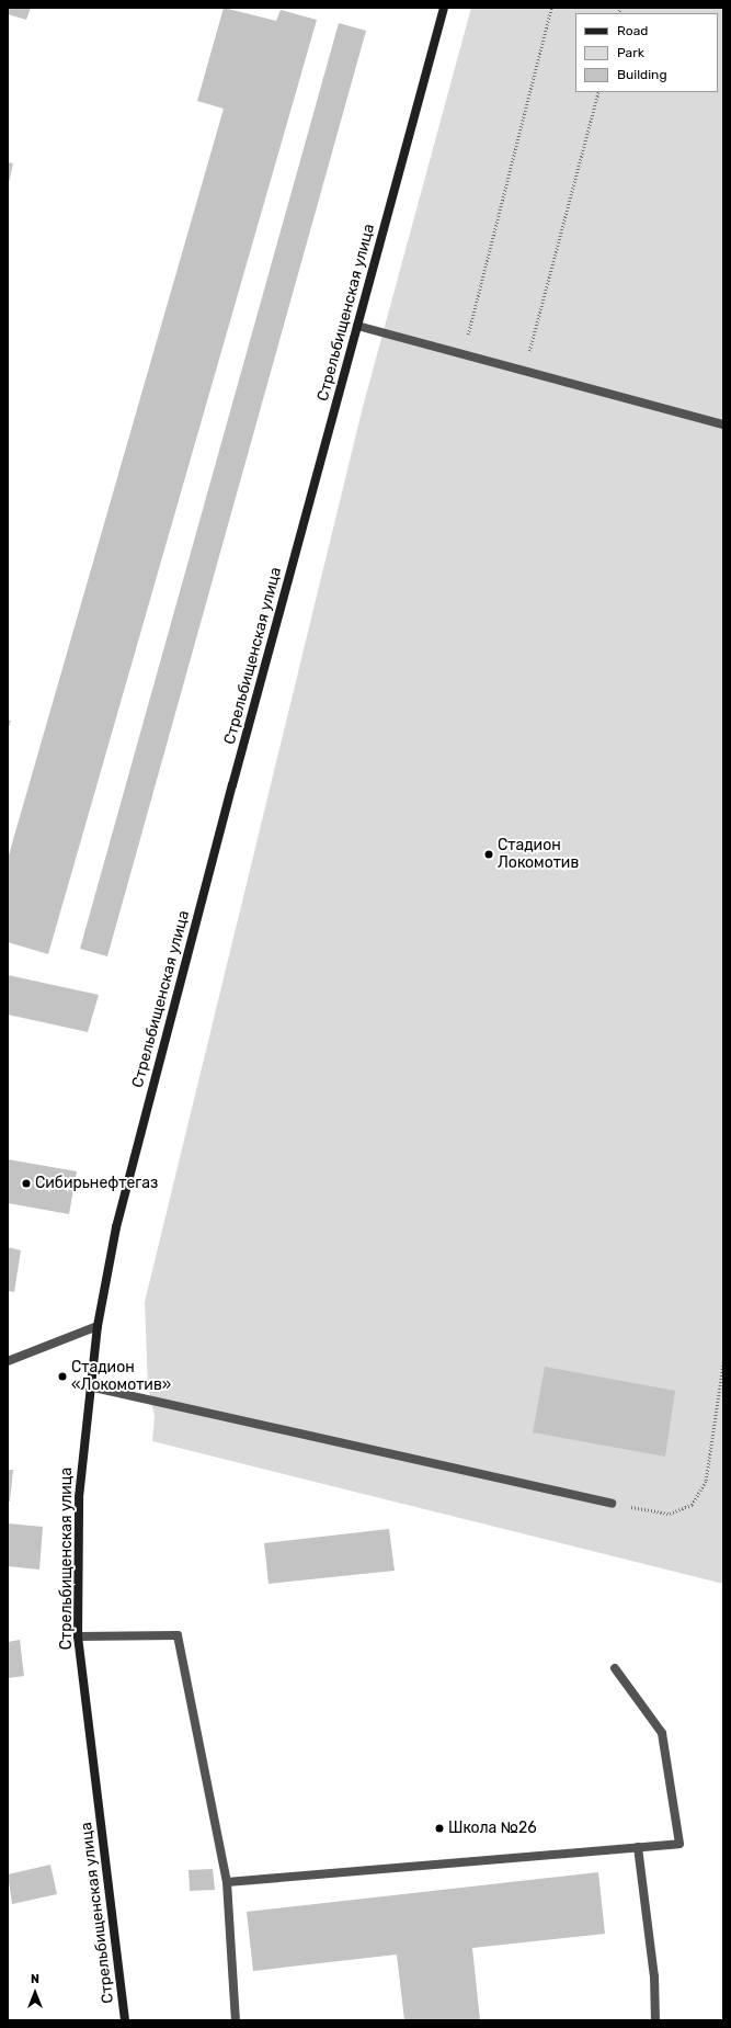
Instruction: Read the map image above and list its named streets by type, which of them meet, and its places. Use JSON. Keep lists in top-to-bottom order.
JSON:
{
  "streets": {
    "main road": ["Стрельбищенская улица"]
  },
  "places": [
    "Стадион Локомотив",
    "Сибирьнефтегаз",
    "Стадион «Локомотив»",
    "Школа №26"
  ],
  "legend": ["Road", "Park", "Building"],
  "north": "top"
}
